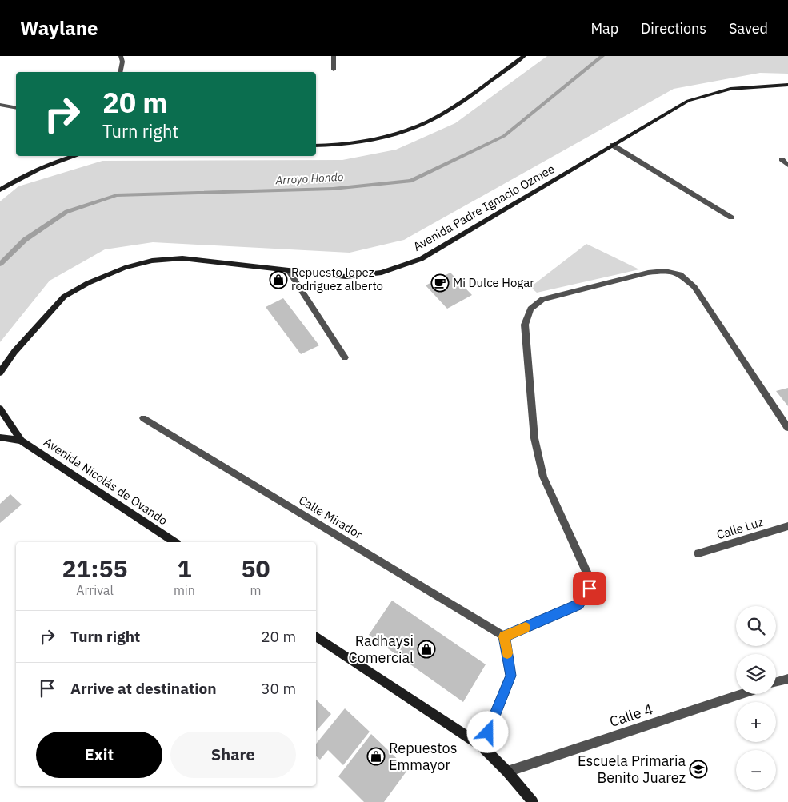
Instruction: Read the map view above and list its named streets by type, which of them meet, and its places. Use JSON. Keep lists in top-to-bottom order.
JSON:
{
  "streets": {
    "street": [
      "Avenida Padre Ignacio Ozmee",
      "Avenida Nicolás de Ovando",
      "Calle Mirador",
      "Calle Luz",
      "Calle 4"
    ]
  },
  "water": ["Arroyo Hondo"],
  "places": {
    "shop": ["Repuesto lopez rodriguez alberto", "Radhaysi Comercial", "Repuestos Emmayor"],
    "cafe": ["Mi Dulce Hogar"],
    "school or university": ["Escuela Primaria Benito Juarez"]
  },
  "page": {
    "header": "Waylane",
    "nav": ["Map", "Directions", "Saved"],
    "turn": ["20 m", "Turn right"],
    "eta": [
      "21:55",
      "Arrival",
      "1",
      "min",
      "50",
      "m"
    ],
    "map_buttons": ["+", "−"],
    "list": [
      {
        "name": "Turn right",
        "value": "20 m"
      },
      {
        "name": "Arrive at destination",
        "value": "30 m"
      }
    ],
    "buttons": ["Exit", "Share"]
  }
}
